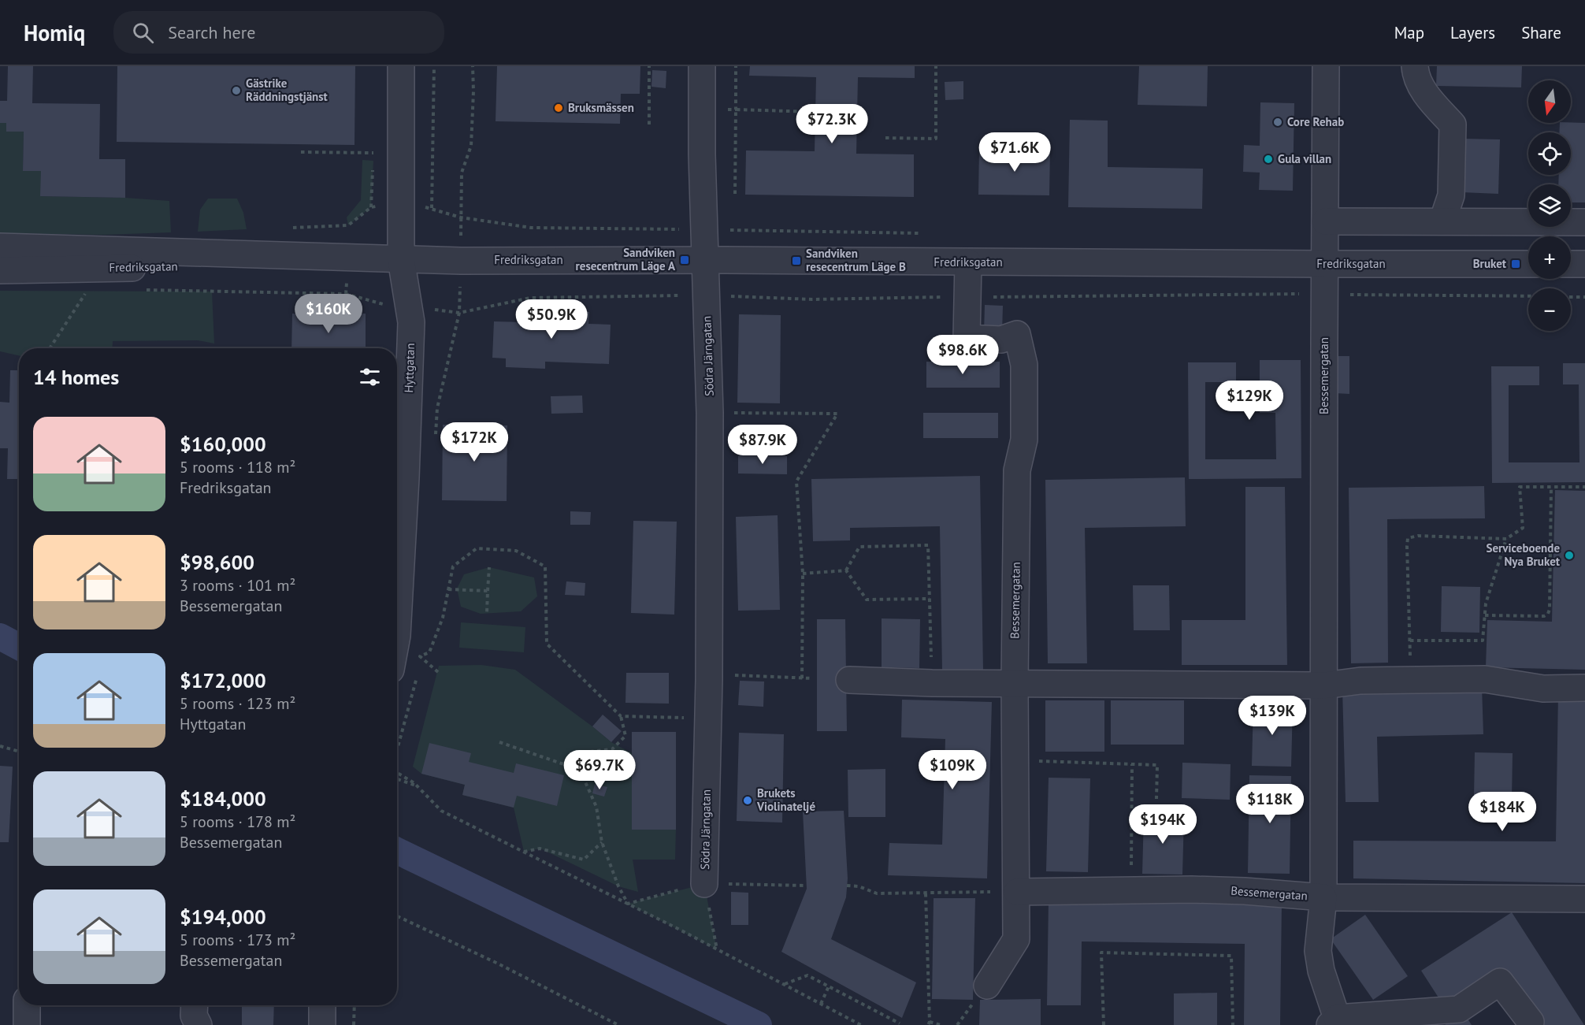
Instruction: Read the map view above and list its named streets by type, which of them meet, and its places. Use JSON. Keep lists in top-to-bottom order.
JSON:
{
  "streets": {
    "street": [
      "Fredriksgatan",
      "Södra Järngatan",
      "Hyttgatan",
      "Bessemergatan"
    ]
  },
  "crossings": [
    ["Fredriksgatan", "Södra Järngatan"],
    ["Fredriksgatan", "Hyttgatan"],
    ["Fredriksgatan", "Bessemergatan"]
  ],
  "places": {
    "other": [
      "Gästrike Räddningstjänst",
      "Bruksmässen",
      "Core Rehab",
      "Gula villan",
      "Serviceboende Nya Bruket",
      "Brukets Violinateljé"
    ],
    "transit": ["Sandviken resecentrum Läge A", "Sandviken resecentrum Läge B", "Bruket"]
  },
  "north": "bottom",
  "page": {
    "header": "Homiq",
    "search": "Search here",
    "nav": ["Map", "Layers", "Share"],
    "map_buttons": ["+", "−"],
    "price": [
      "$72.3K",
      "$71.6K",
      "$160K",
      "$50.9K",
      "$98.6K",
      "$129K",
      "$172K",
      "$87.9K",
      "$139K",
      "$69.7K",
      "$109K",
      "$118K",
      "$184K",
      "$194K"
    ],
    "heading": "14 homes",
    "list": [
      {
        "name": "$160,000",
        "note": "5 rooms · 118 m² · Fredriksgatan"
      },
      {
        "name": "$98,600",
        "note": "3 rooms · 101 m² · Bessemergatan"
      },
      {
        "name": "$172,000",
        "note": "5 rooms · 123 m² · Hyttgatan"
      },
      {
        "name": "$184,000",
        "note": "5 rooms · 178 m² · Bessemergatan"
      },
      {
        "name": "$194,000",
        "note": "5 rooms · 173 m² · Bessemergatan"
      }
    ]
  }
}
